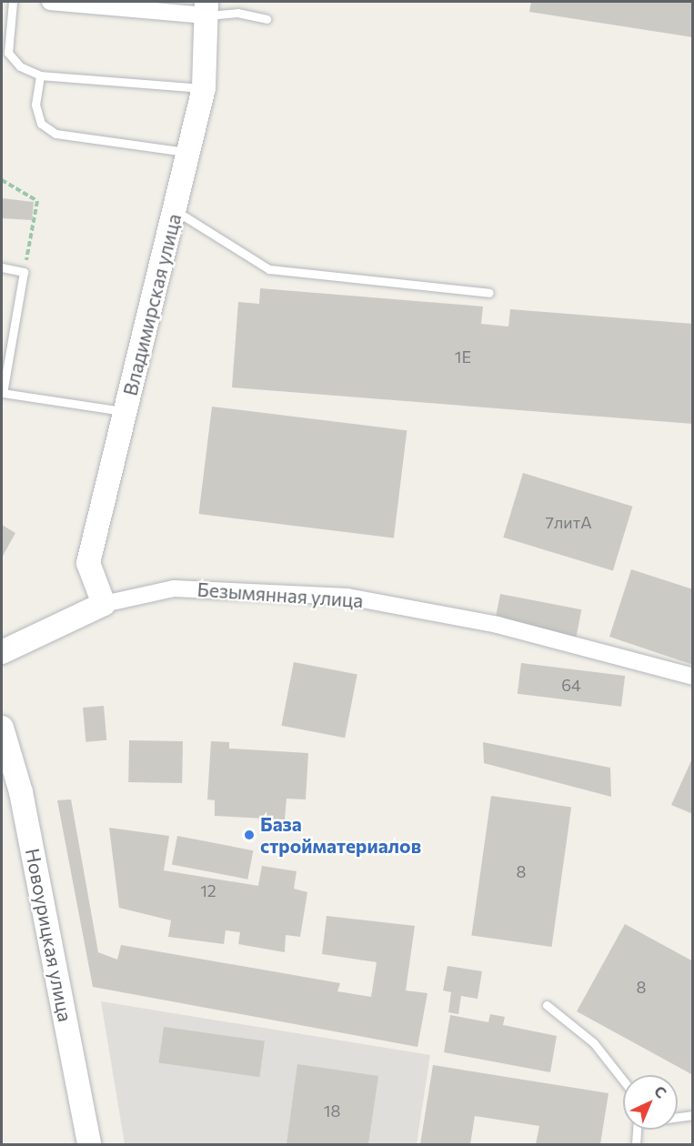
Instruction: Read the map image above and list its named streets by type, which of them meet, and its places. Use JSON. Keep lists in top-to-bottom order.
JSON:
{
  "streets": {
    "main road": ["Владимирская улица", "Безымянная улица", "Новоурицкая улица"]
  },
  "crossings": [
    ["Владимирская улица", "Безымянная улица"]
  ],
  "places": ["База стройматериалов"],
  "house_numbers": [
    "1Е",
    "7литА",
    "64",
    "8",
    "12",
    "8",
    "18"
  ],
  "north": "top right"
}
